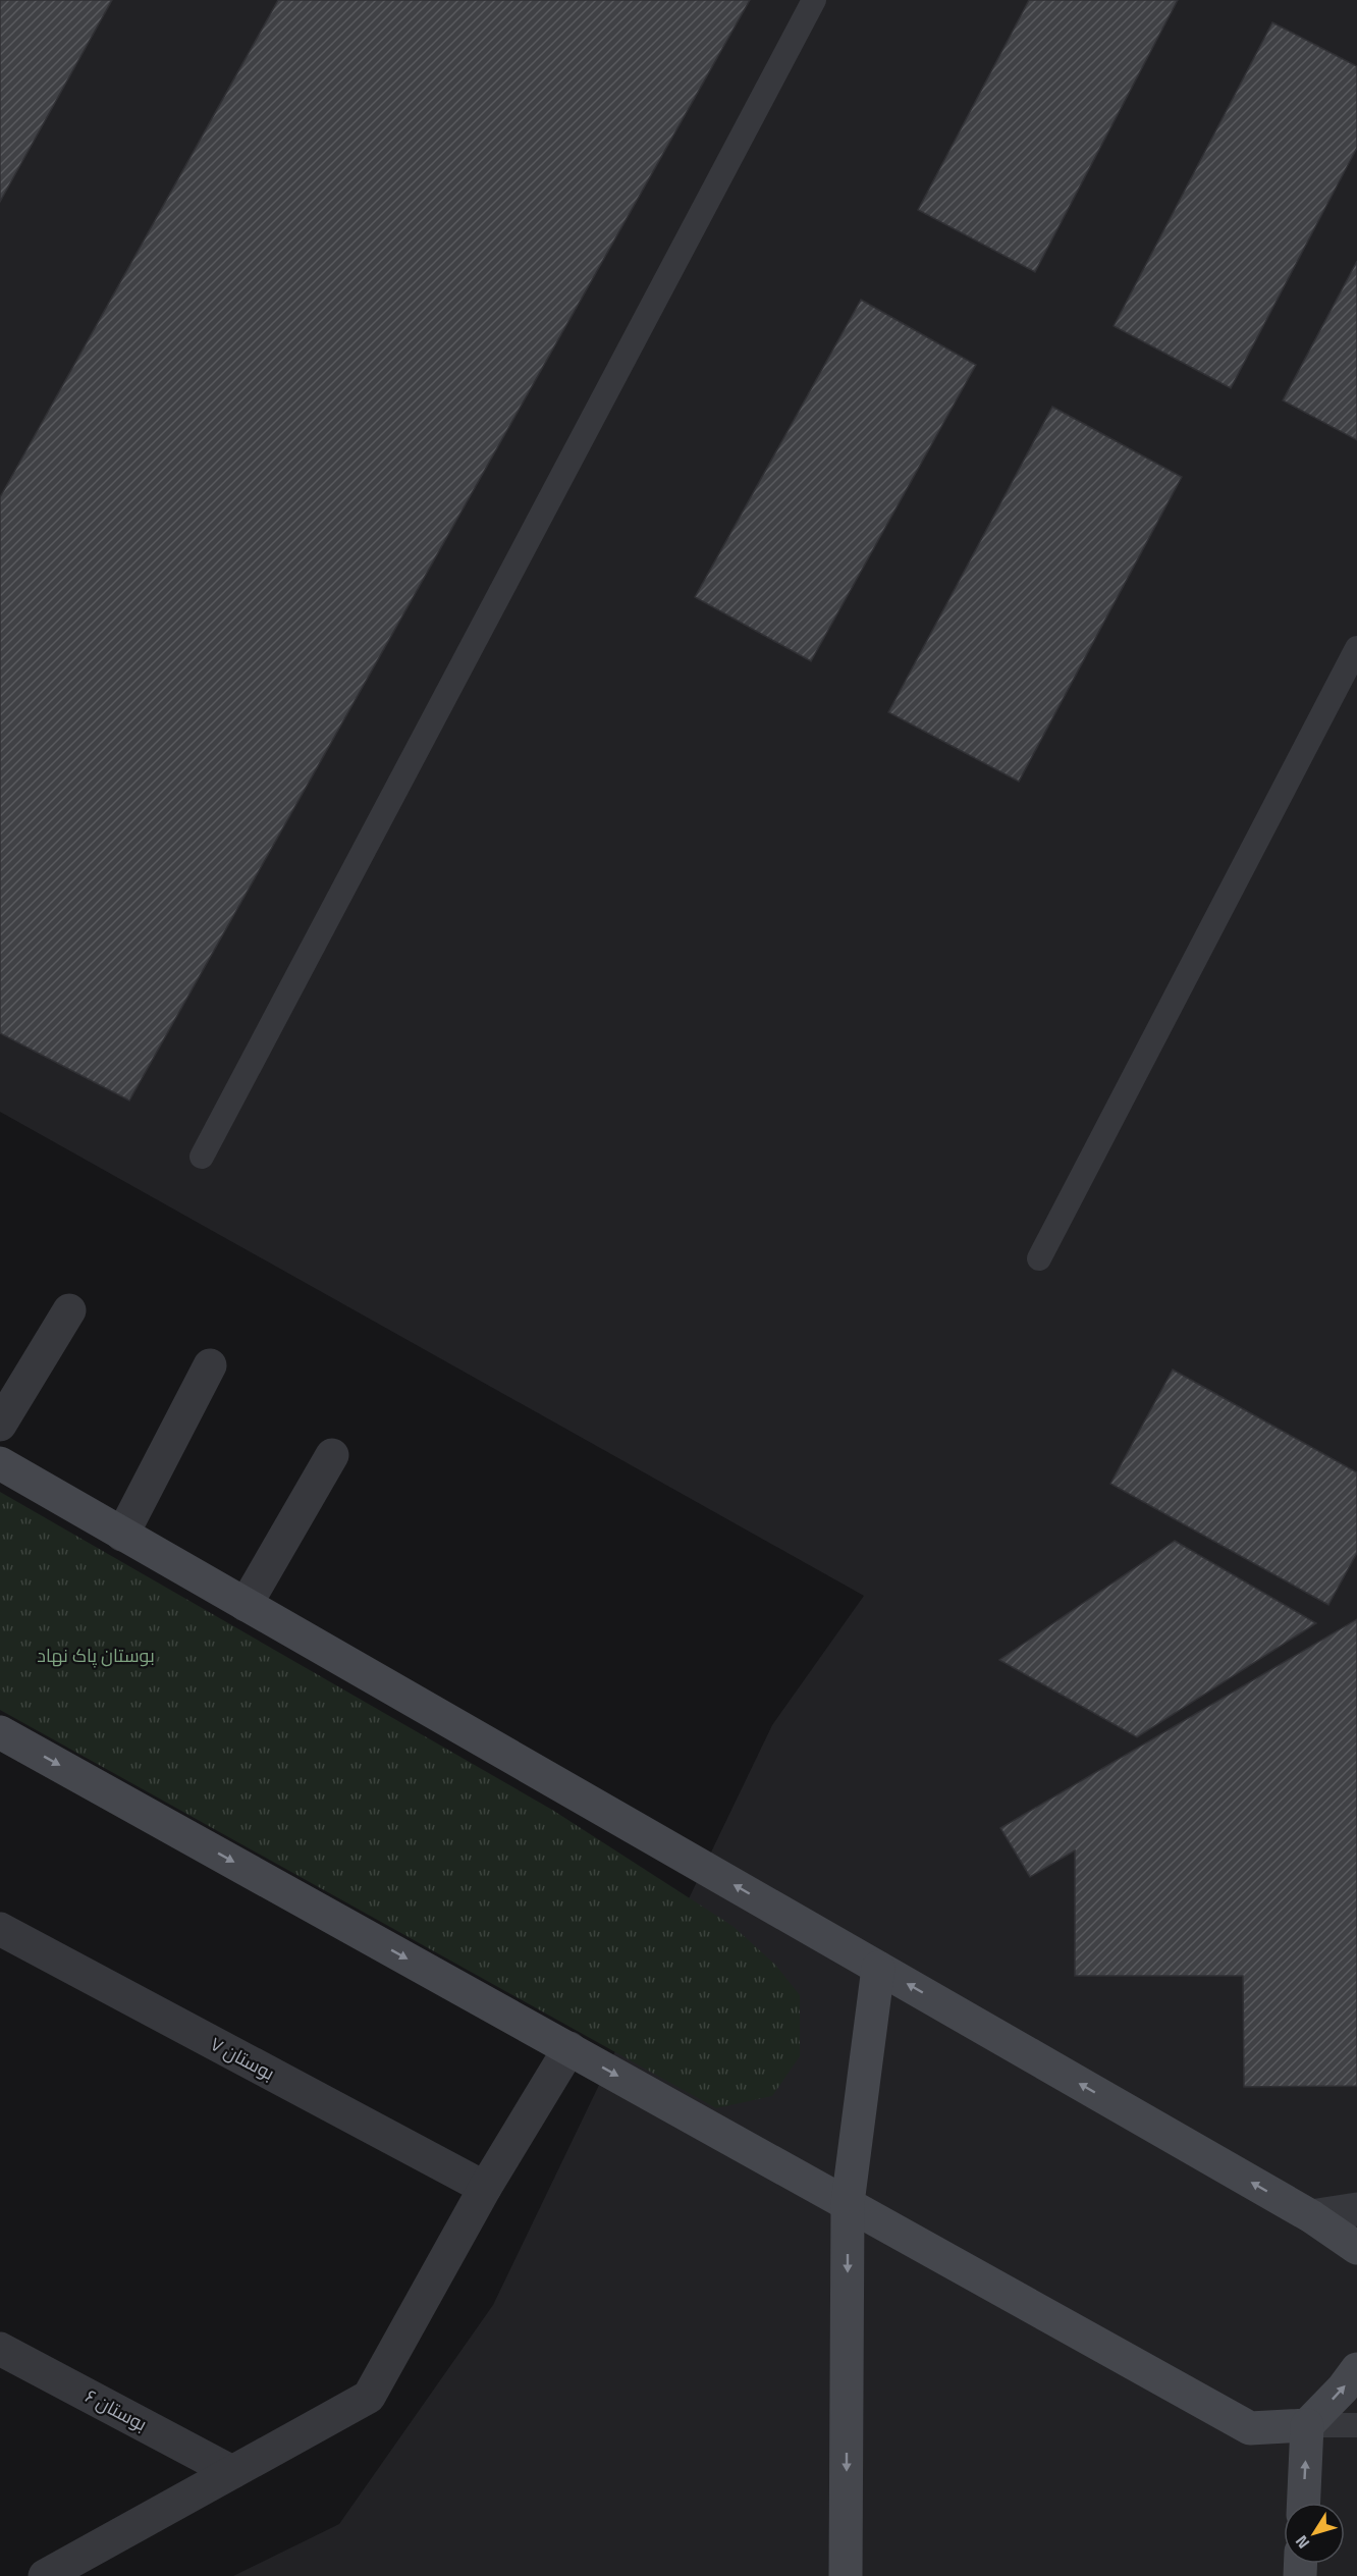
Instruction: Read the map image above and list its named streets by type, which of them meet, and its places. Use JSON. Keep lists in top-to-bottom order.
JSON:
{
  "streets": {
    "street": ["بوستان ۷", "بوستان ۶"]
  },
  "parks": ["بوستان پاک نهاد"],
  "north": "bottom left"
}
